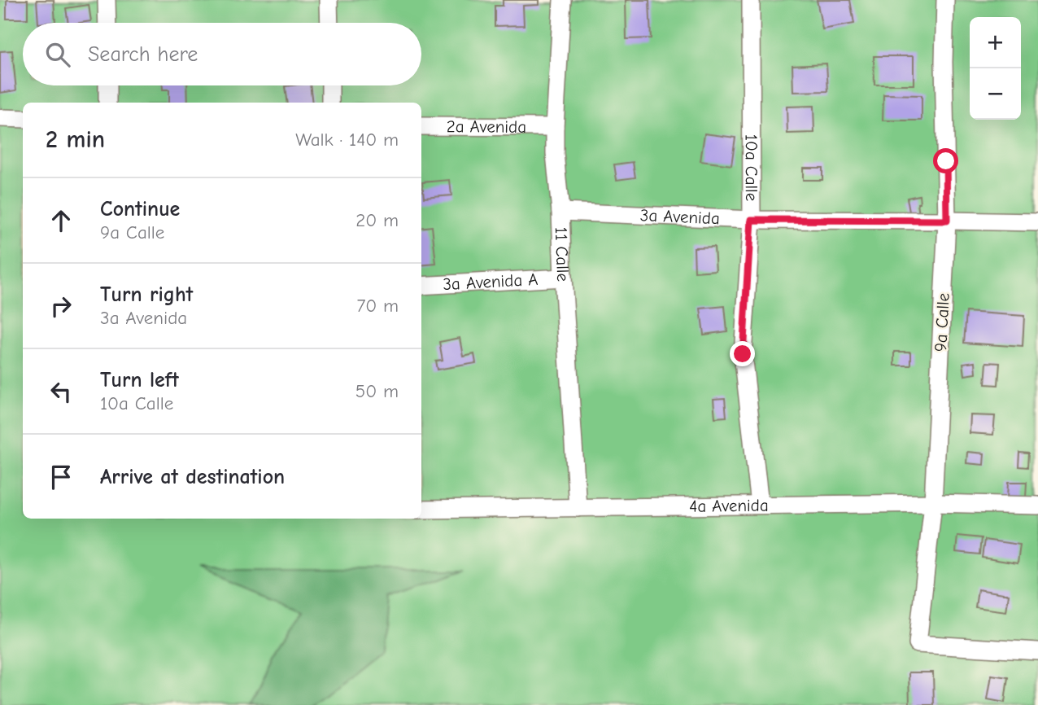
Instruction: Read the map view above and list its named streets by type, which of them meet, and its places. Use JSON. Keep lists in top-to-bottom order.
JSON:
{
  "streets": {
    "street": [
      "2a Avenida",
      "10a Calle",
      "3a Avenida",
      "11 Calle",
      "3a Avenida A",
      "9a Calle",
      "4a Avenida"
    ]
  },
  "crossings": [
    ["2a Avenida", "11 Calle"],
    ["10a Calle", "3a Avenida"],
    ["10a Calle", "4a Avenida"],
    ["3a Avenida", "11 Calle"],
    ["3a Avenida", "9a Calle"],
    ["11 Calle", "3a Avenida A"],
    ["11 Calle", "4a Avenida"],
    ["9a Calle", "4a Avenida"]
  ],
  "page": {
    "map_buttons": ["+", "−"],
    "search": "Search here",
    "heading": ["2 min", "Walk · 140 m"],
    "list": [
      ["Continue", "9a Calle", "20 m"],
      ["Turn right", "3a Avenida", "70 m"],
      ["Turn left", "10a Calle", "50 m"],
      "Arrive at destination"
    ]
  }
}
